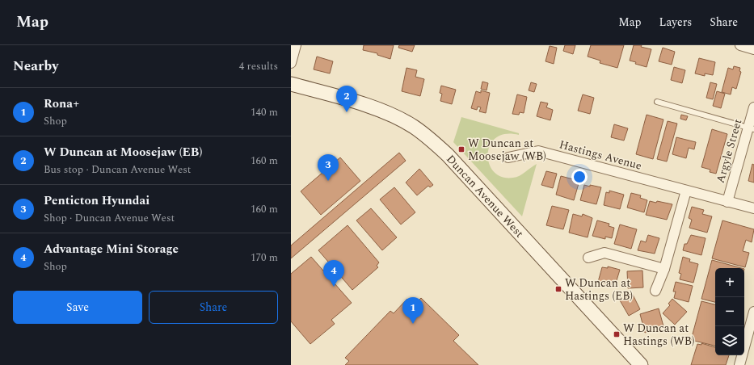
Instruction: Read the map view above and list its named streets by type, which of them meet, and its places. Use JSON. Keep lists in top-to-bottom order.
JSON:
{
  "streets": {
    "street": ["Argyle Street", "Hastings Avenue", "Duncan Avenue West"]
  },
  "crossings": [
    ["Argyle Street", "Hastings Avenue"]
  ],
  "places": {
    "transit": ["W Duncan at Moosejaw (WB)", "W Duncan at Hastings (EB)", "W Duncan at Hastings (WB)"]
  },
  "page": {
    "header": "Map",
    "nav": ["Map", "Layers", "Share"],
    "heading": ["Nearby", "4 results"],
    "pins": [
      "2",
      "3",
      "4",
      "1"
    ],
    "list": [
      {
        "mark": "1",
        "name": "Rona+",
        "note": "Shop",
        "value": "140 m"
      },
      {
        "mark": "2",
        "name": "W Duncan at Moosejaw (EB)",
        "note": "Bus stop · Duncan Avenue West",
        "value": "160 m"
      },
      {
        "mark": "3",
        "name": "Penticton Hyundai",
        "note": "Shop · Duncan Avenue West",
        "value": "160 m"
      },
      {
        "mark": "4",
        "name": "Advantage Mini Storage",
        "note": "Shop",
        "value": "170 m"
      }
    ],
    "map_buttons": ["+", "−"],
    "buttons": ["Save", "Share"]
  }
}
